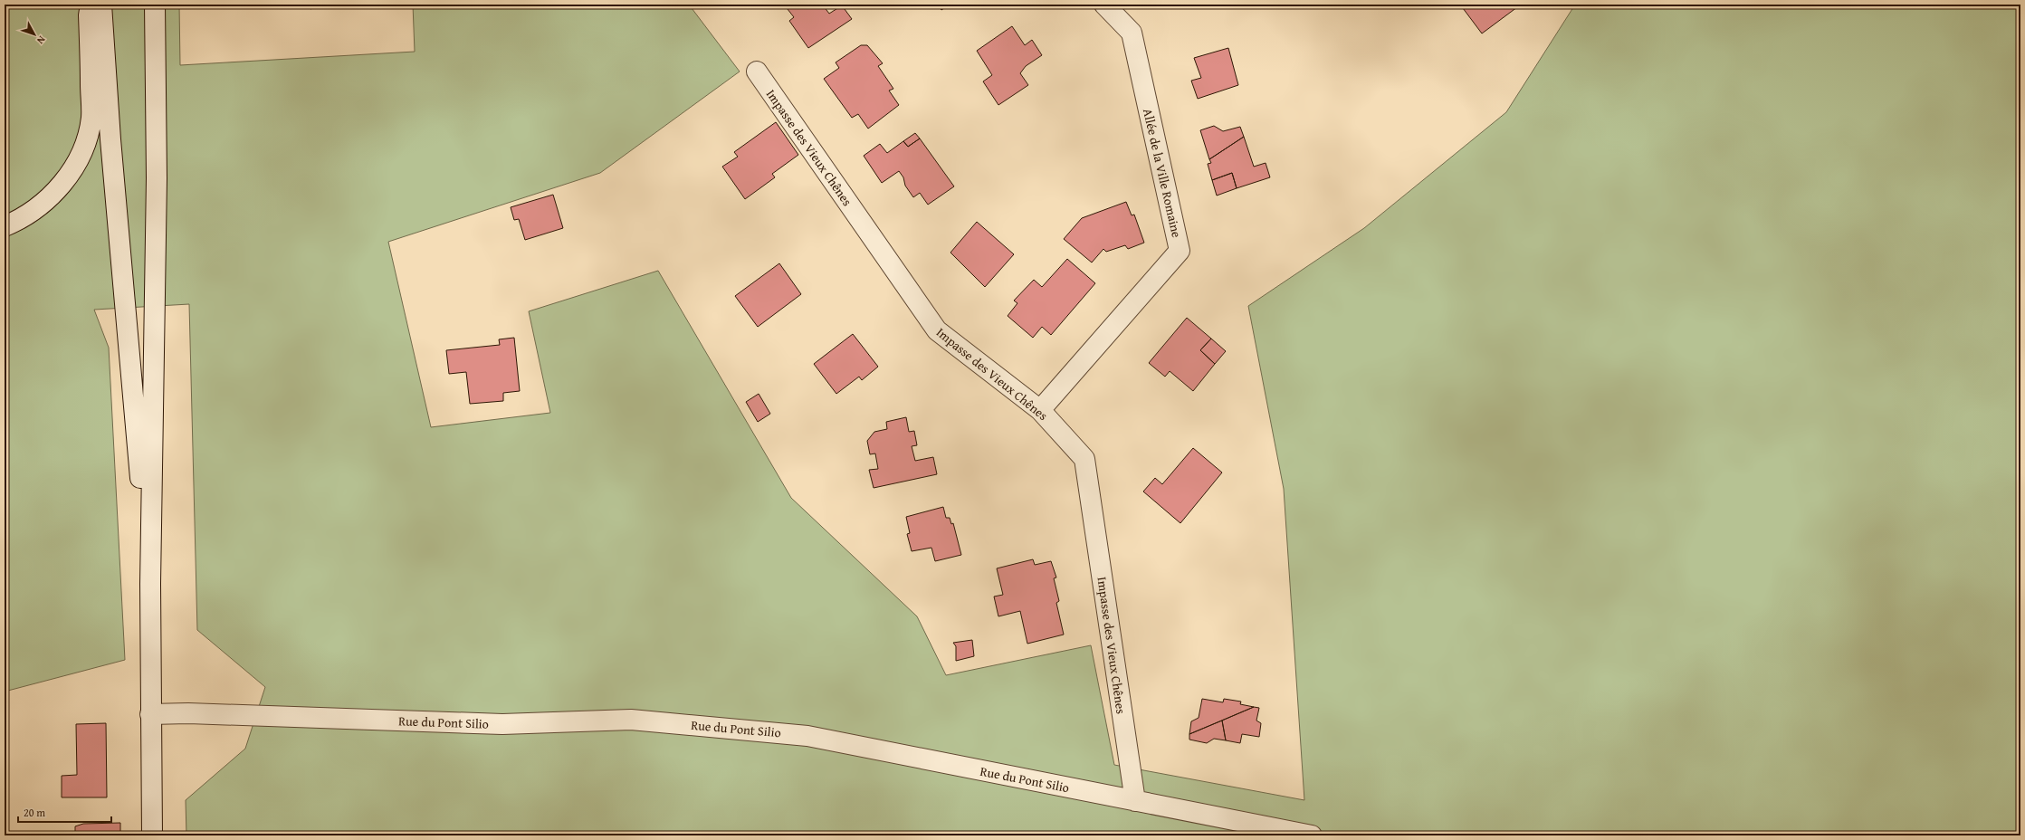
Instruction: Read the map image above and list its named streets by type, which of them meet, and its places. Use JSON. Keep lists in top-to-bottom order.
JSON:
{
  "streets": {
    "street": ["Impasse des Vieux Chênes", "Allée de la Ville Romaine", "Rue du Pont Silio"]
  },
  "crossings": [
    ["Impasse des Vieux Chênes", "Allée de la Ville Romaine"],
    ["Impasse des Vieux Chênes", "Rue du Pont Silio"]
  ],
  "scale_bar": "20 m",
  "north": "bottom right"
}
